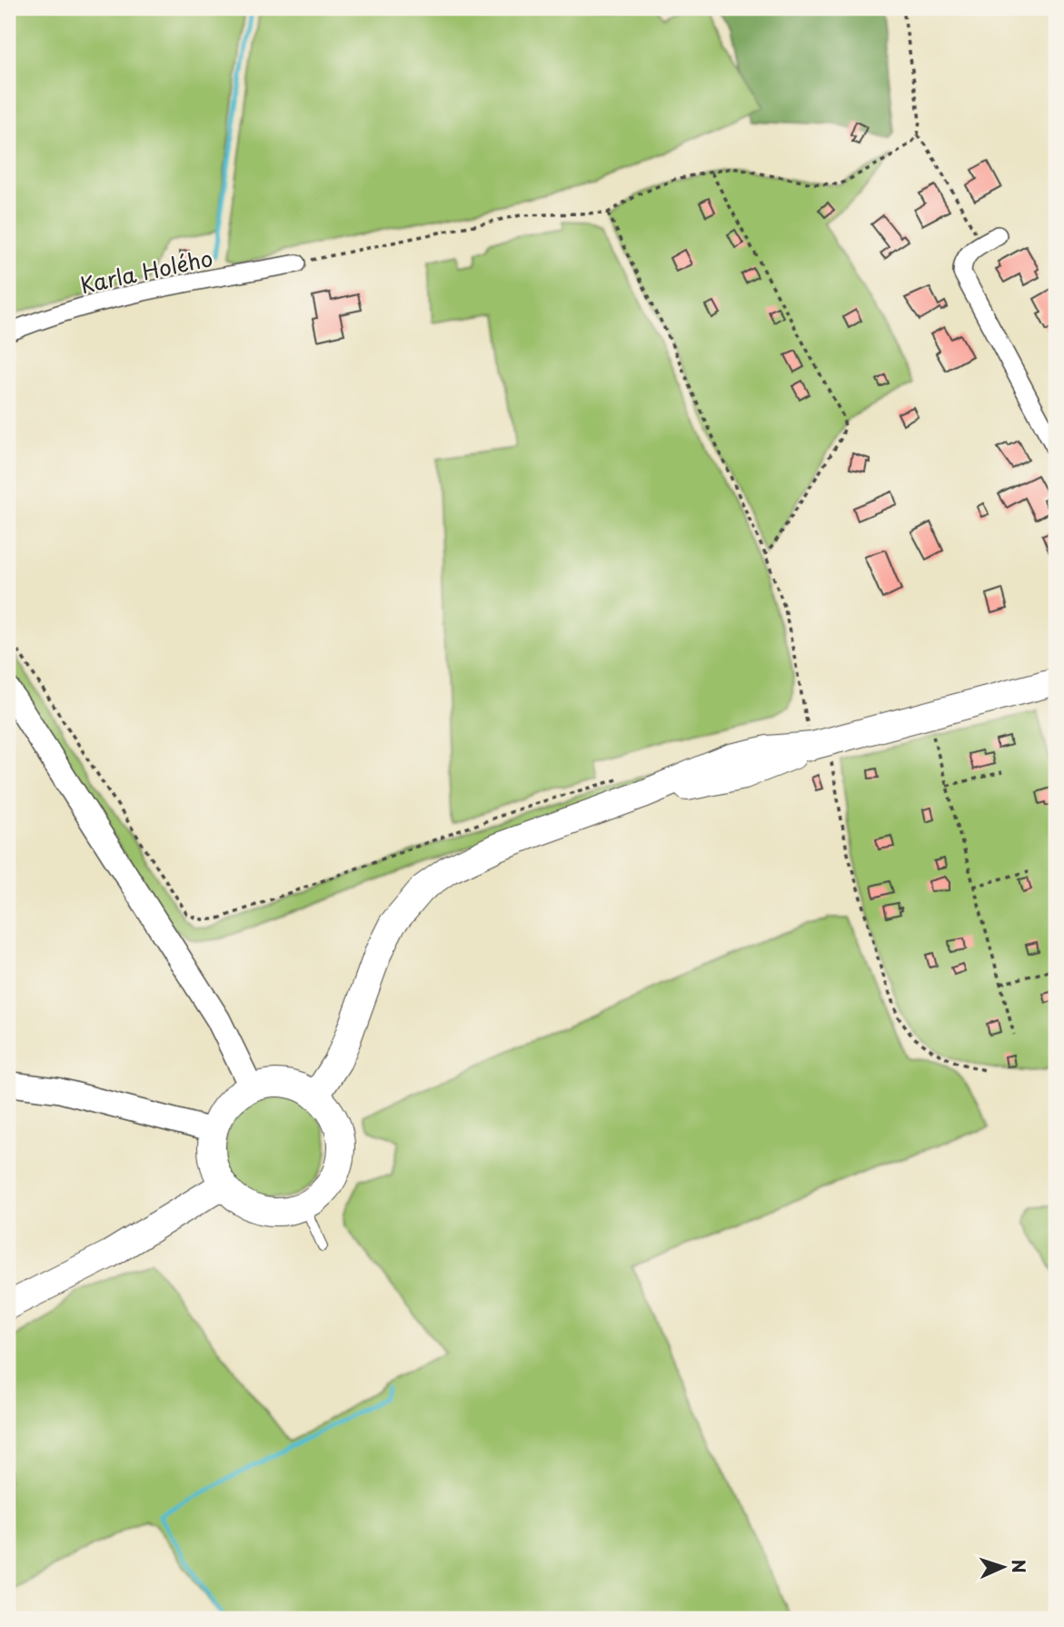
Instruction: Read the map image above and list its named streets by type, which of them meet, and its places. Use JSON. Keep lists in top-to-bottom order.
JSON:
{
  "streets": {
    "street": ["Karla Holého"]
  },
  "north": "right"
}
